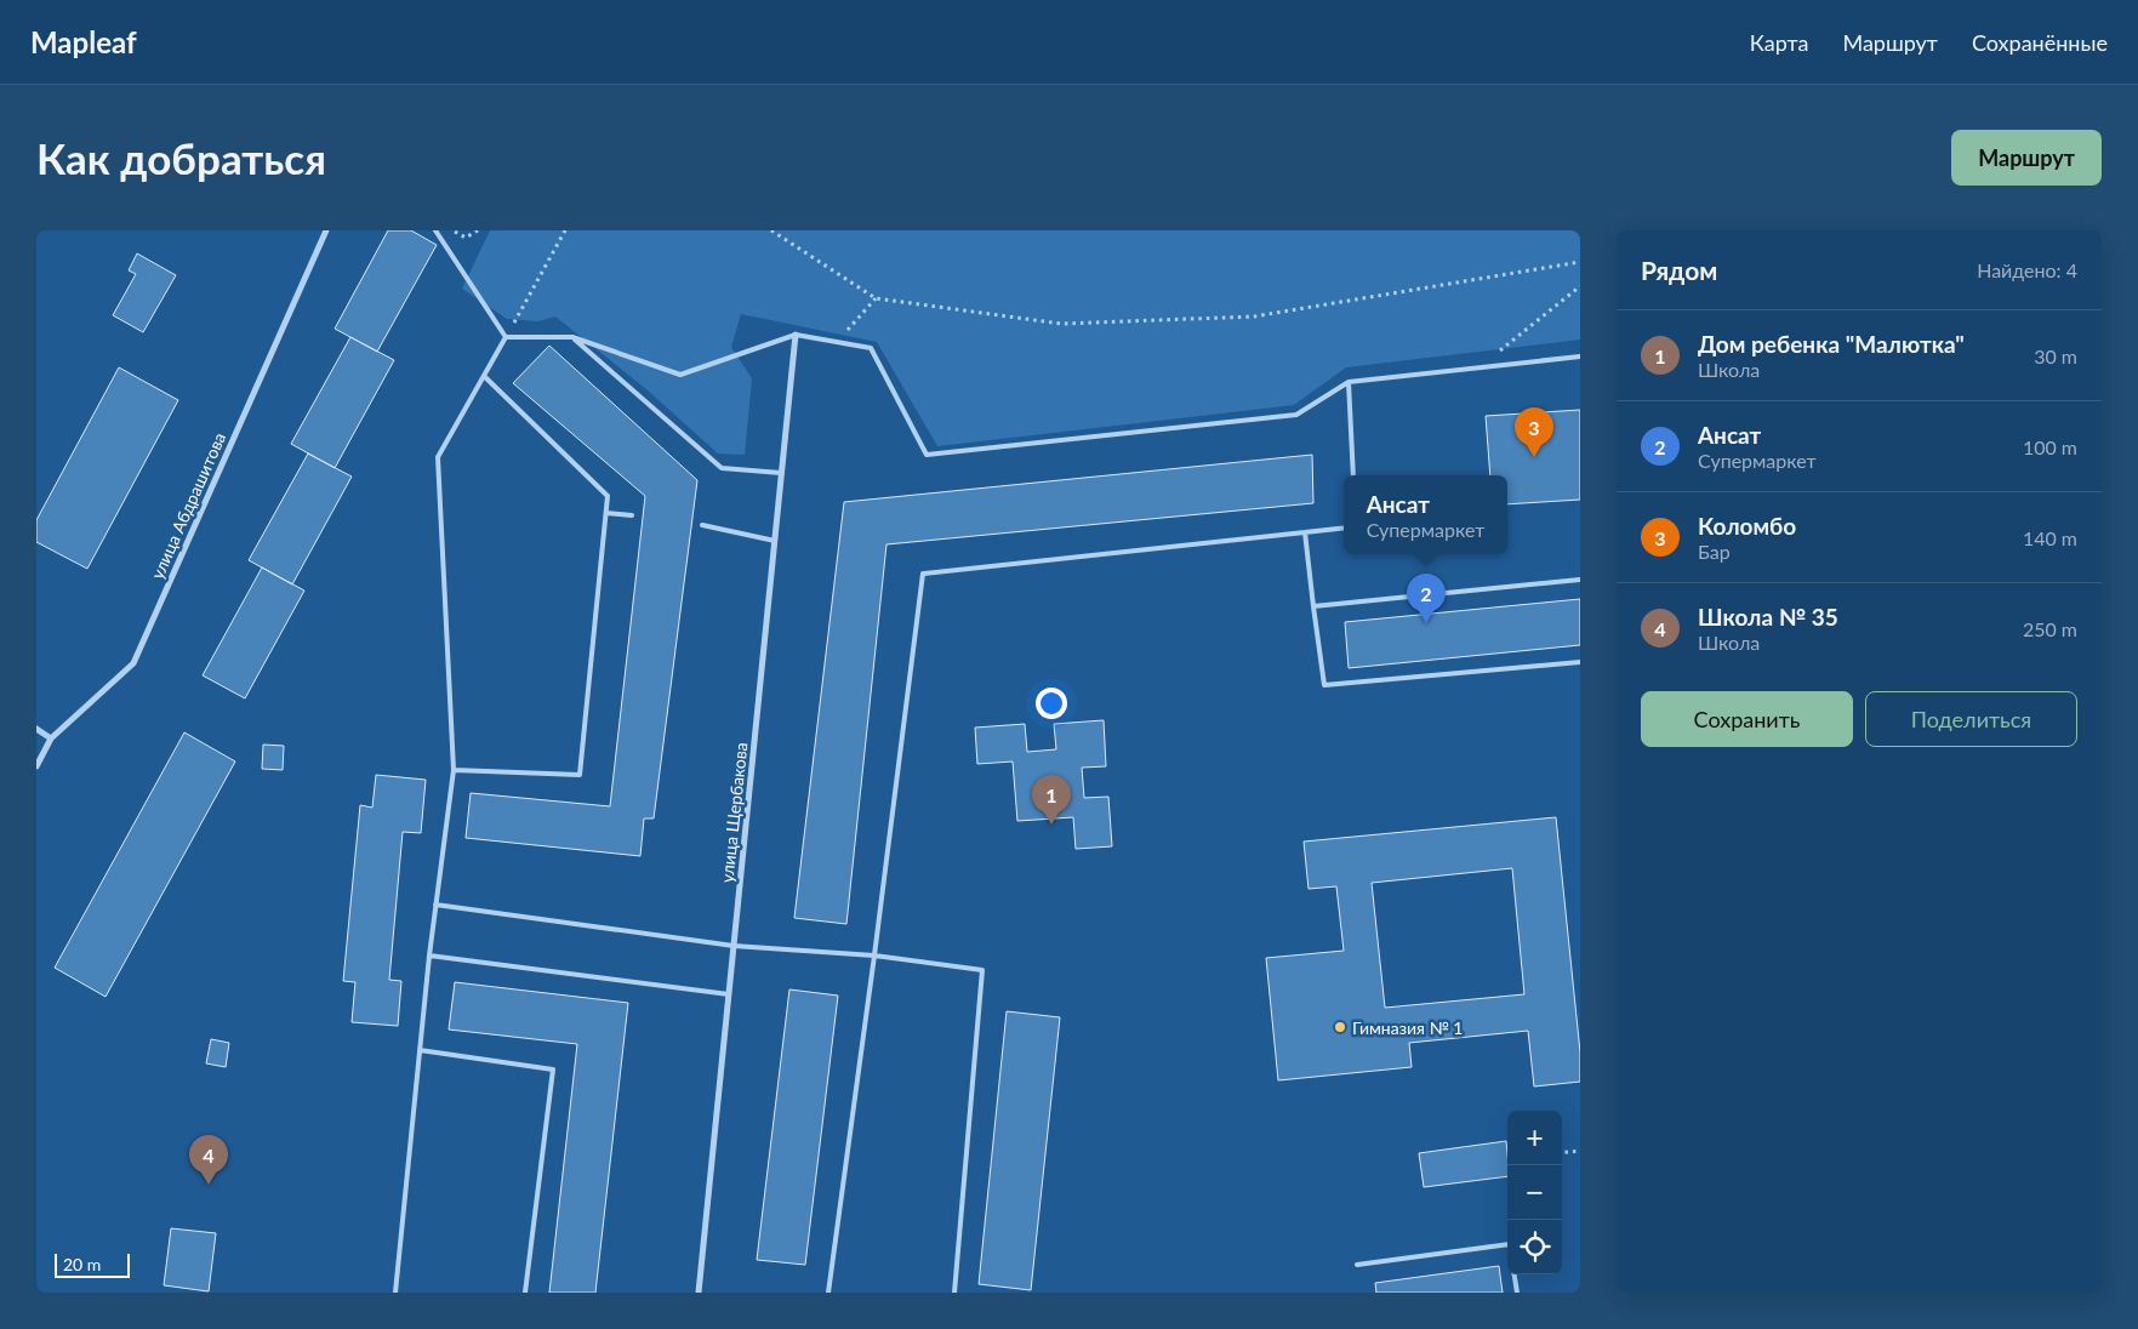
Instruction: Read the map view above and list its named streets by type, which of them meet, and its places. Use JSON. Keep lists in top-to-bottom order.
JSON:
{
  "streets": {
    "street": ["улица Абдрашитова", "улица Щербакова"]
  },
  "places": ["Гимназия № 1"],
  "scale_bar": "20 m",
  "page": {
    "header": "Mapleaf",
    "nav": ["Карта", "Маршрут", "Сохранённые"],
    "buttons": [
      "Маршрут",
      ["Сохранить", "Поделиться"]
    ],
    "title": "Как добраться",
    "heading": ["Рядом", "Найдено: 4"],
    "list": [
      {
        "mark": "1",
        "name": "Дом ребенка \"Малютка\"",
        "note": "Школа",
        "value": "30 m"
      },
      {
        "mark": "2",
        "name": "Ансат",
        "note": "Супермаркет",
        "value": "100 m"
      },
      {
        "mark": "3",
        "name": "Коломбо",
        "note": "Бар",
        "value": "140 m"
      },
      {
        "mark": "4",
        "name": "Школа № 35",
        "note": "Школа",
        "value": "250 m"
      }
    ],
    "pins": [
      "3",
      "2",
      "1",
      "4"
    ],
    "popup": ["Ансат", "Супермаркет"],
    "map_buttons": ["+", "−"],
    "scale": "20 m"
  }
}
